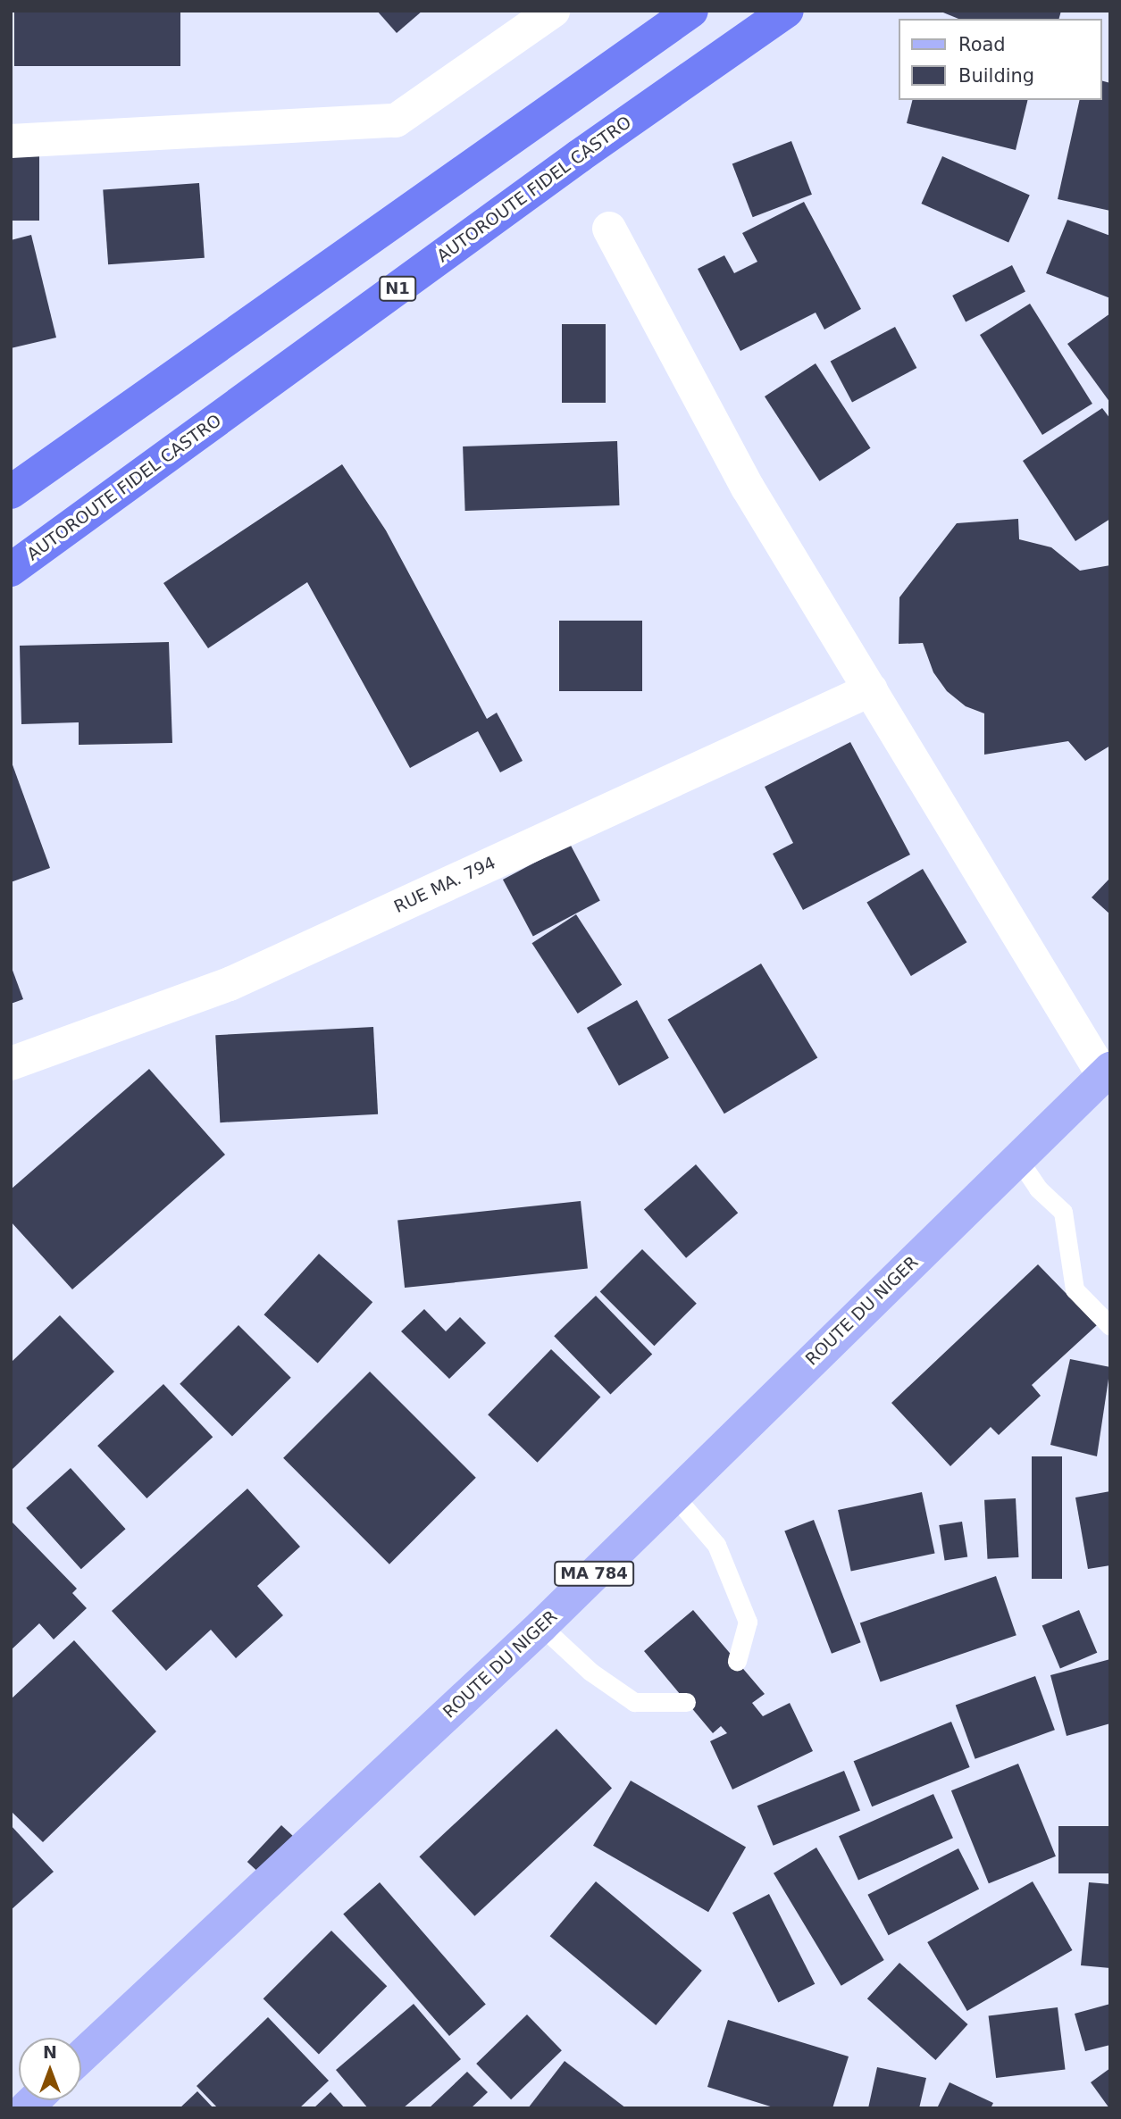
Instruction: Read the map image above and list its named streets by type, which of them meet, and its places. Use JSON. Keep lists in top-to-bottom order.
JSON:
{
  "streets": {
    "highway": ["AUTOROUTE FIDEL CASTRO", "N1"],
    "main road": ["ROUTE DU NIGER", "MA 784"],
    "street": ["RUE MA. 794"]
  },
  "legend": ["Road", "Building"],
  "north": "top"
}
